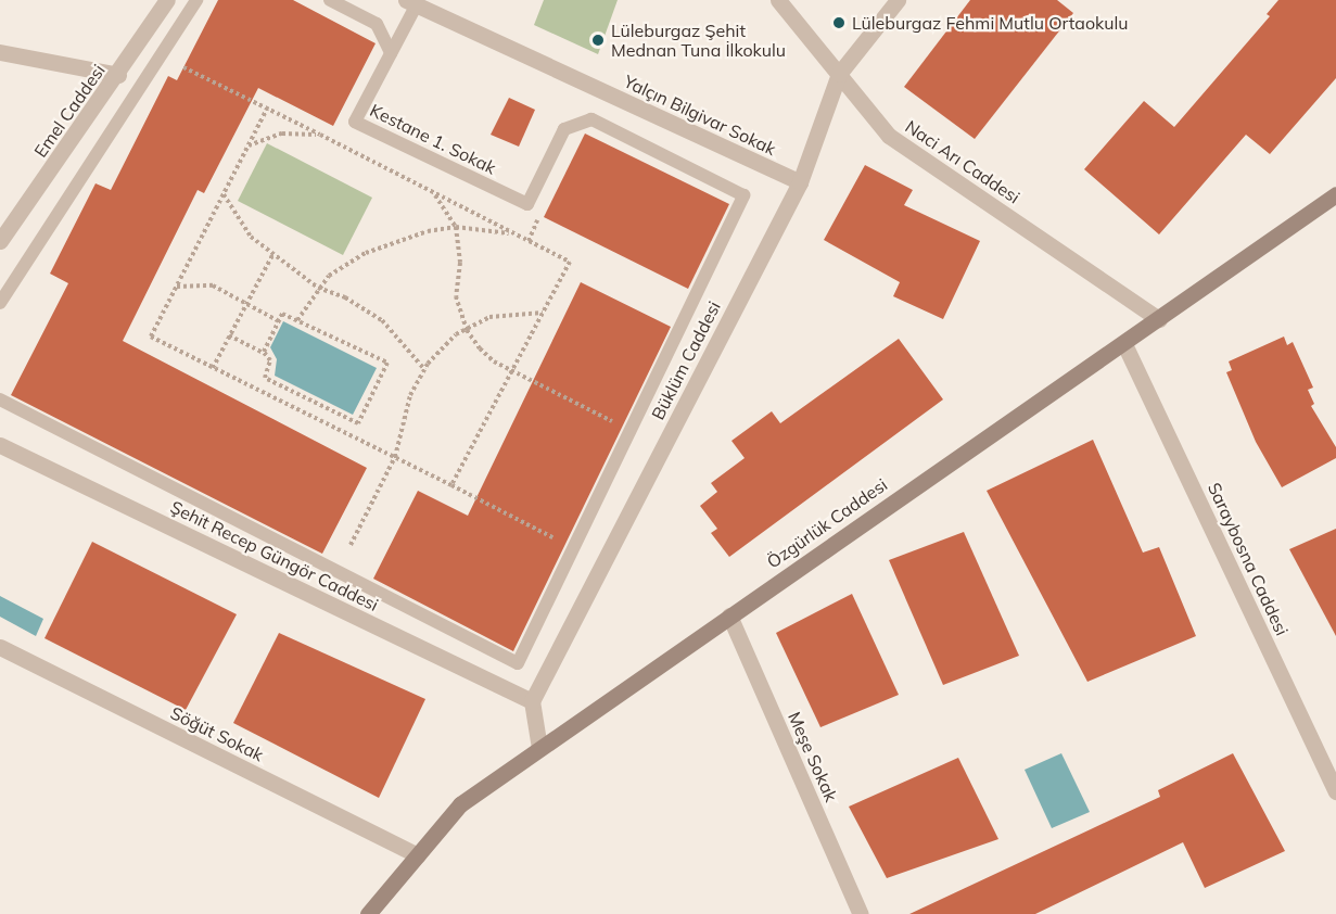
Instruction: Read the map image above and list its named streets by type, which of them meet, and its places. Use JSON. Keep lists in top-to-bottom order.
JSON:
{
  "streets": {
    "main road": ["Özgürlük Caddesi"],
    "street": [
      "Emel Caddesi",
      "Yalçın Bilgivar Sokak",
      "Naci Arı Caddesi",
      "Büklüm Caddesi",
      "Şehit Recep Güngör Caddesi",
      "Saraybosna Caddesi",
      "Söğüt Sokak",
      "Meşe Sokak"
    ],
    "lane": ["Kestane 1. Sokak"]
  },
  "crossings": [
    ["Yalçın Bilgivar Sokak", "Büklüm Caddesi"],
    ["Naci Arı Caddesi", "Büklüm Caddesi"],
    ["Naci Arı Caddesi", "Özgürlük Caddesi"],
    ["Büklüm Caddesi", "Şehit Recep Güngör Caddesi"],
    ["Özgürlük Caddesi", "Saraybosna Caddesi"],
    ["Özgürlük Caddesi", "Söğüt Sokak"],
    ["Özgürlük Caddesi", "Meşe Sokak"]
  ],
  "places": ["Lüleburgaz Fehmi Mutlu Ortaokulu", "Lüleburgaz Şehit Mednan Tuna İlkokulu"]
}
